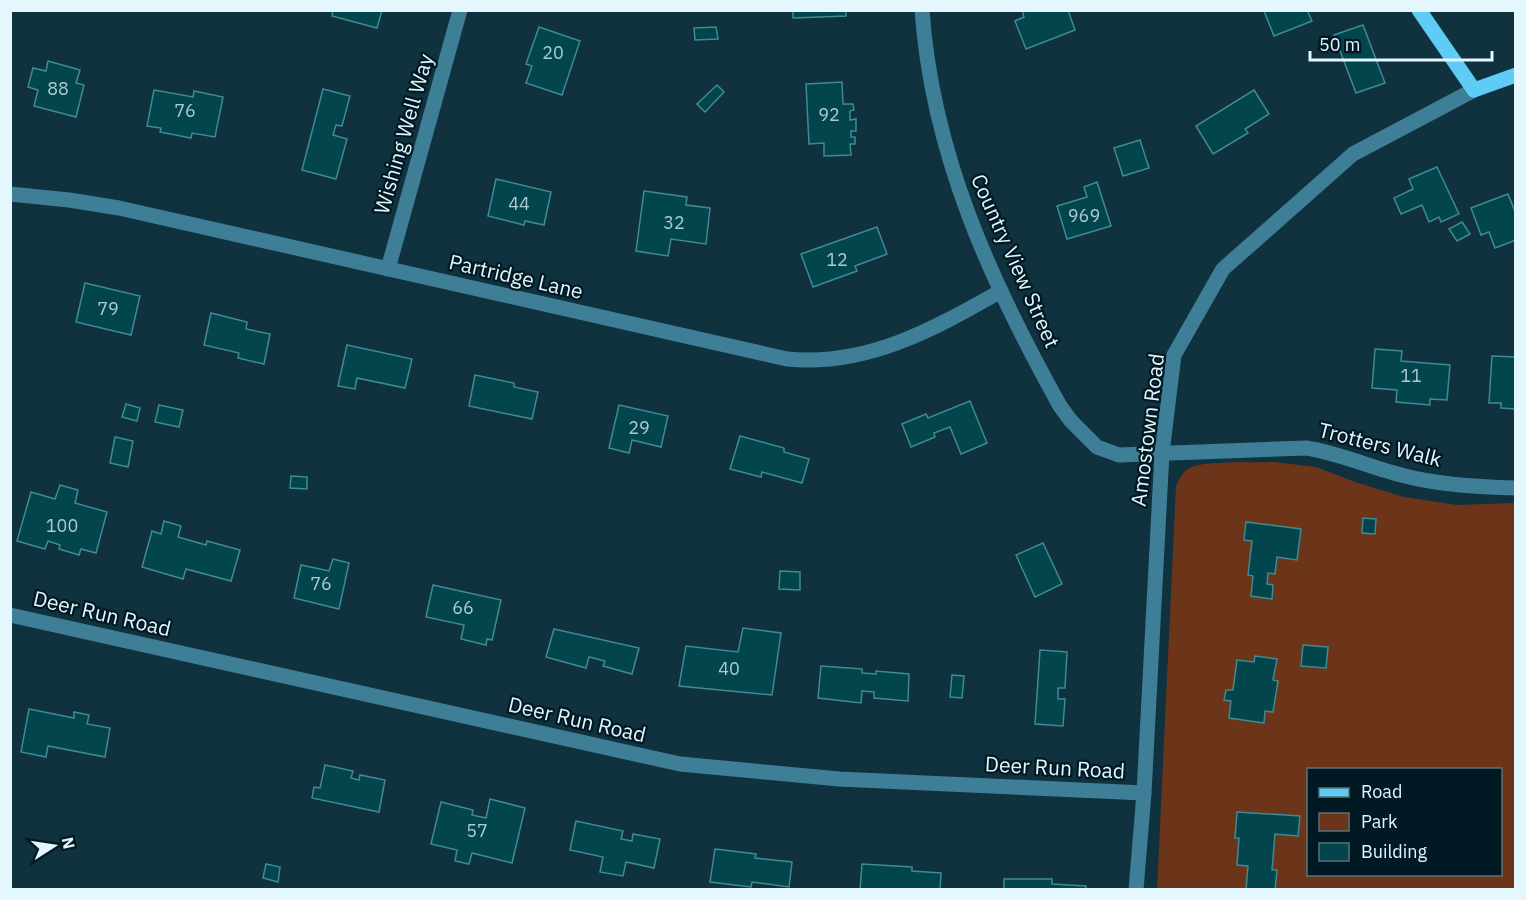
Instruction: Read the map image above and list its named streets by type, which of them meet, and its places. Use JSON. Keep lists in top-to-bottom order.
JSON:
{
  "streets": {
    "main road": ["Amostown Road"],
    "street": [
      "Wishing Well Way",
      "Country View Street",
      "Partridge Lane",
      "Trotters Walk",
      "Deer Run Road"
    ]
  },
  "crossings": [
    ["Wishing Well Way", "Partridge Lane"],
    ["Country View Street", "Partridge Lane"],
    ["Country View Street", "Amostown Road"],
    ["Country View Street", "Trotters Walk"],
    ["Amostown Road", "Trotters Walk"],
    ["Amostown Road", "Deer Run Road"]
  ],
  "house_numbers": [
    "20",
    "88",
    "76",
    "92",
    "44",
    "969",
    "32",
    "12",
    "79",
    "11",
    "29",
    "100",
    "76",
    "66",
    "40",
    "57"
  ],
  "legend": ["Road", "Park", "Building"],
  "scale_bar": "50 m",
  "north": "right"
}
